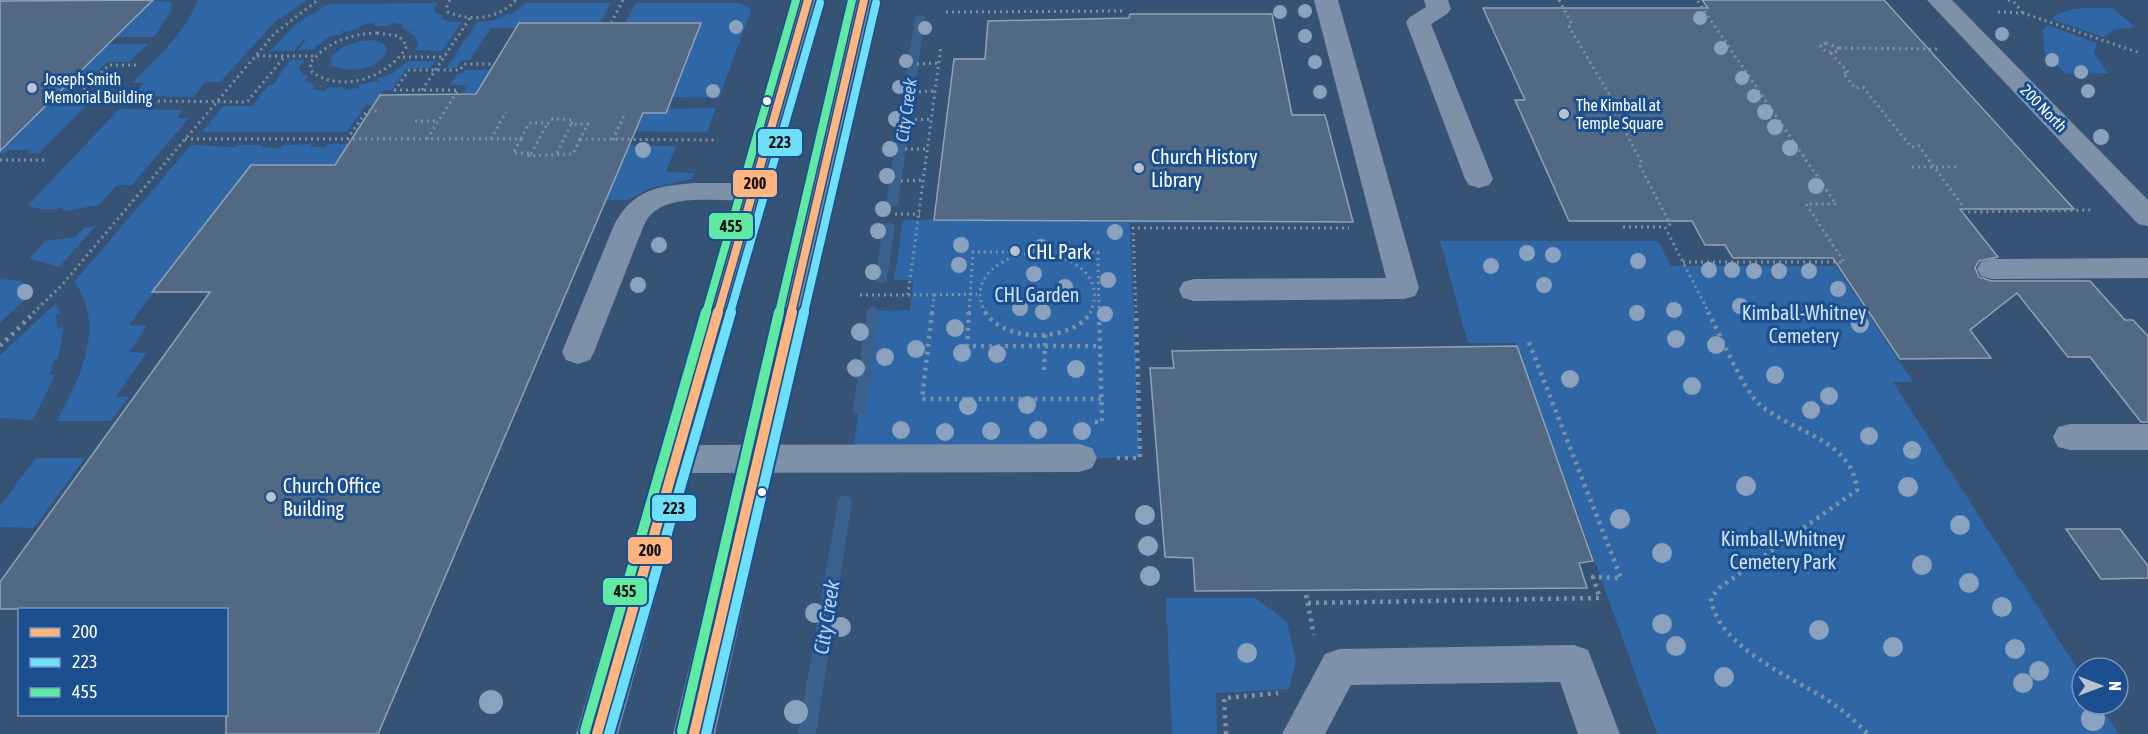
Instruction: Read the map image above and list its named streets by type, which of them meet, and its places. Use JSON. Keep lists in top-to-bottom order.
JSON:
{
  "streets": {
    "street": ["200 North"]
  },
  "water": ["City Creek"],
  "parks": ["CHL Garden", "Kimball-Whitney Cemetery", "Kimball-Whitney Cemetery Park"],
  "places": [
    "Joseph Smith Memorial Building",
    "The Kimball at Temple Square",
    "Church History Library",
    "CHL Park",
    "Church Office Building"
  ],
  "lines": ["transit line 200", "transit line 455", "transit line 223"],
  "legend": ["200", "223", "455"],
  "north": "right"
}
